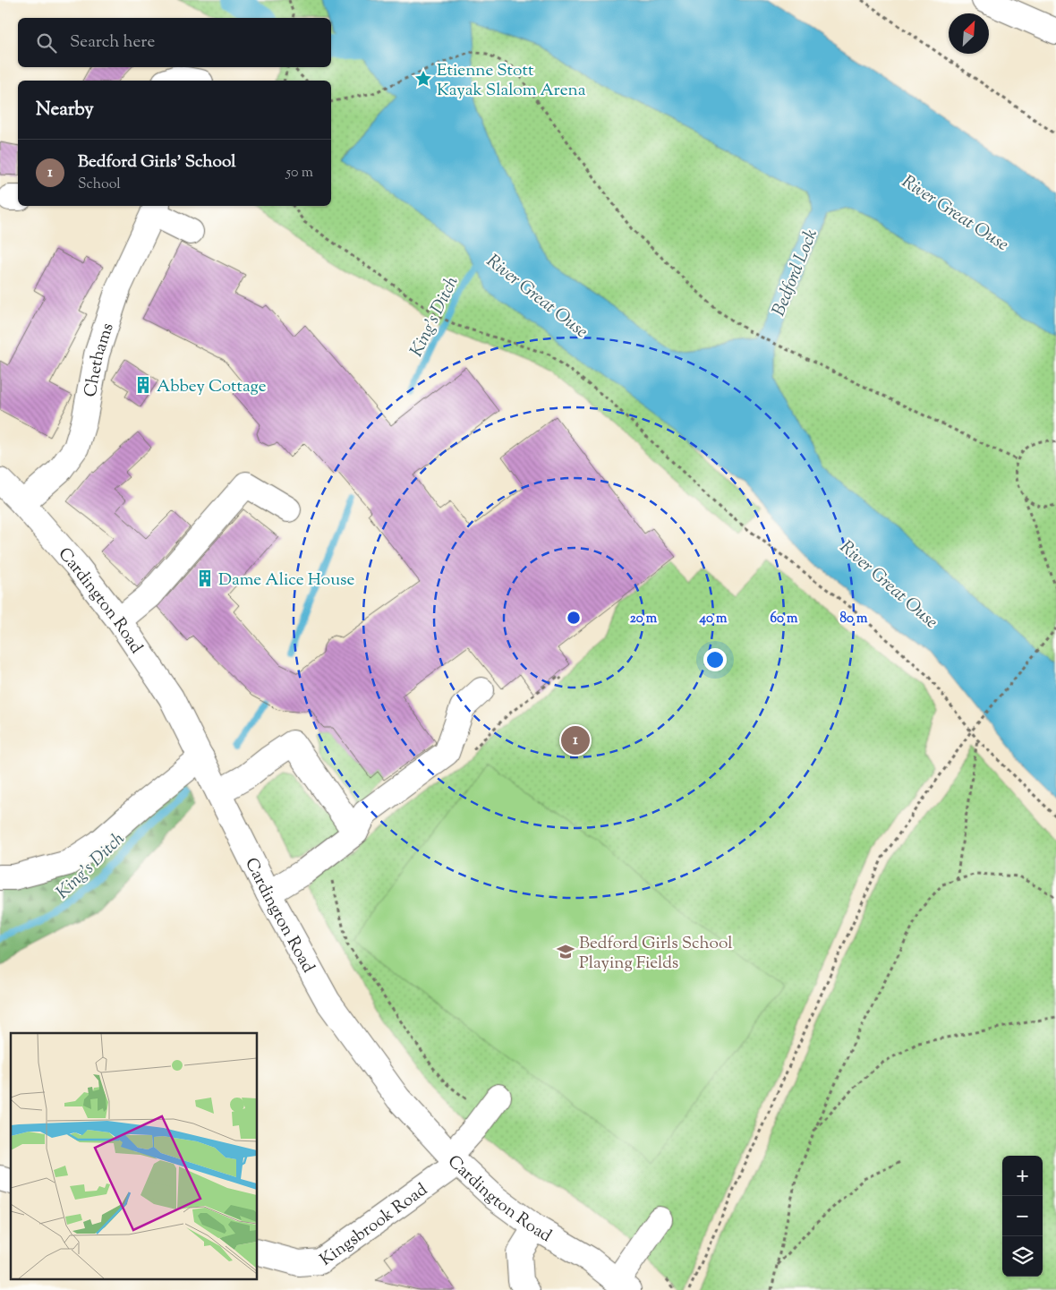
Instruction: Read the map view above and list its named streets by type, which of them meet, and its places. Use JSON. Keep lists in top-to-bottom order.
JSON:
{
  "streets": {
    "street": ["Chethams", "Cardington Road", "Kingsbrook Road"]
  },
  "crossings": [
    ["Chethams", "Cardington Road"],
    ["Cardington Road", "Kingsbrook Road"]
  ],
  "water": ["River Great Ouse", "Bedford Lock", "King's Ditch"],
  "places": {
    "place": ["Etienne Stott Kayak Slalom Arena"],
    "building": ["Abbey Cottage", "Dame Alice House"],
    "school or university": ["Bedford Girls School Playing Fields"]
  },
  "north": "top right",
  "page": {
    "search": "Search here",
    "heading": "Nearby",
    "list": [
      {
        "mark": "1",
        "name": "Bedford Girls' School",
        "note": "School",
        "value": "50 m"
      }
    ],
    "pins": "1",
    "map_buttons": ["+", "−"]
  },
  "rings": [
    "20 m",
    "40 m",
    "60 m",
    "80 m"
  ]
}
